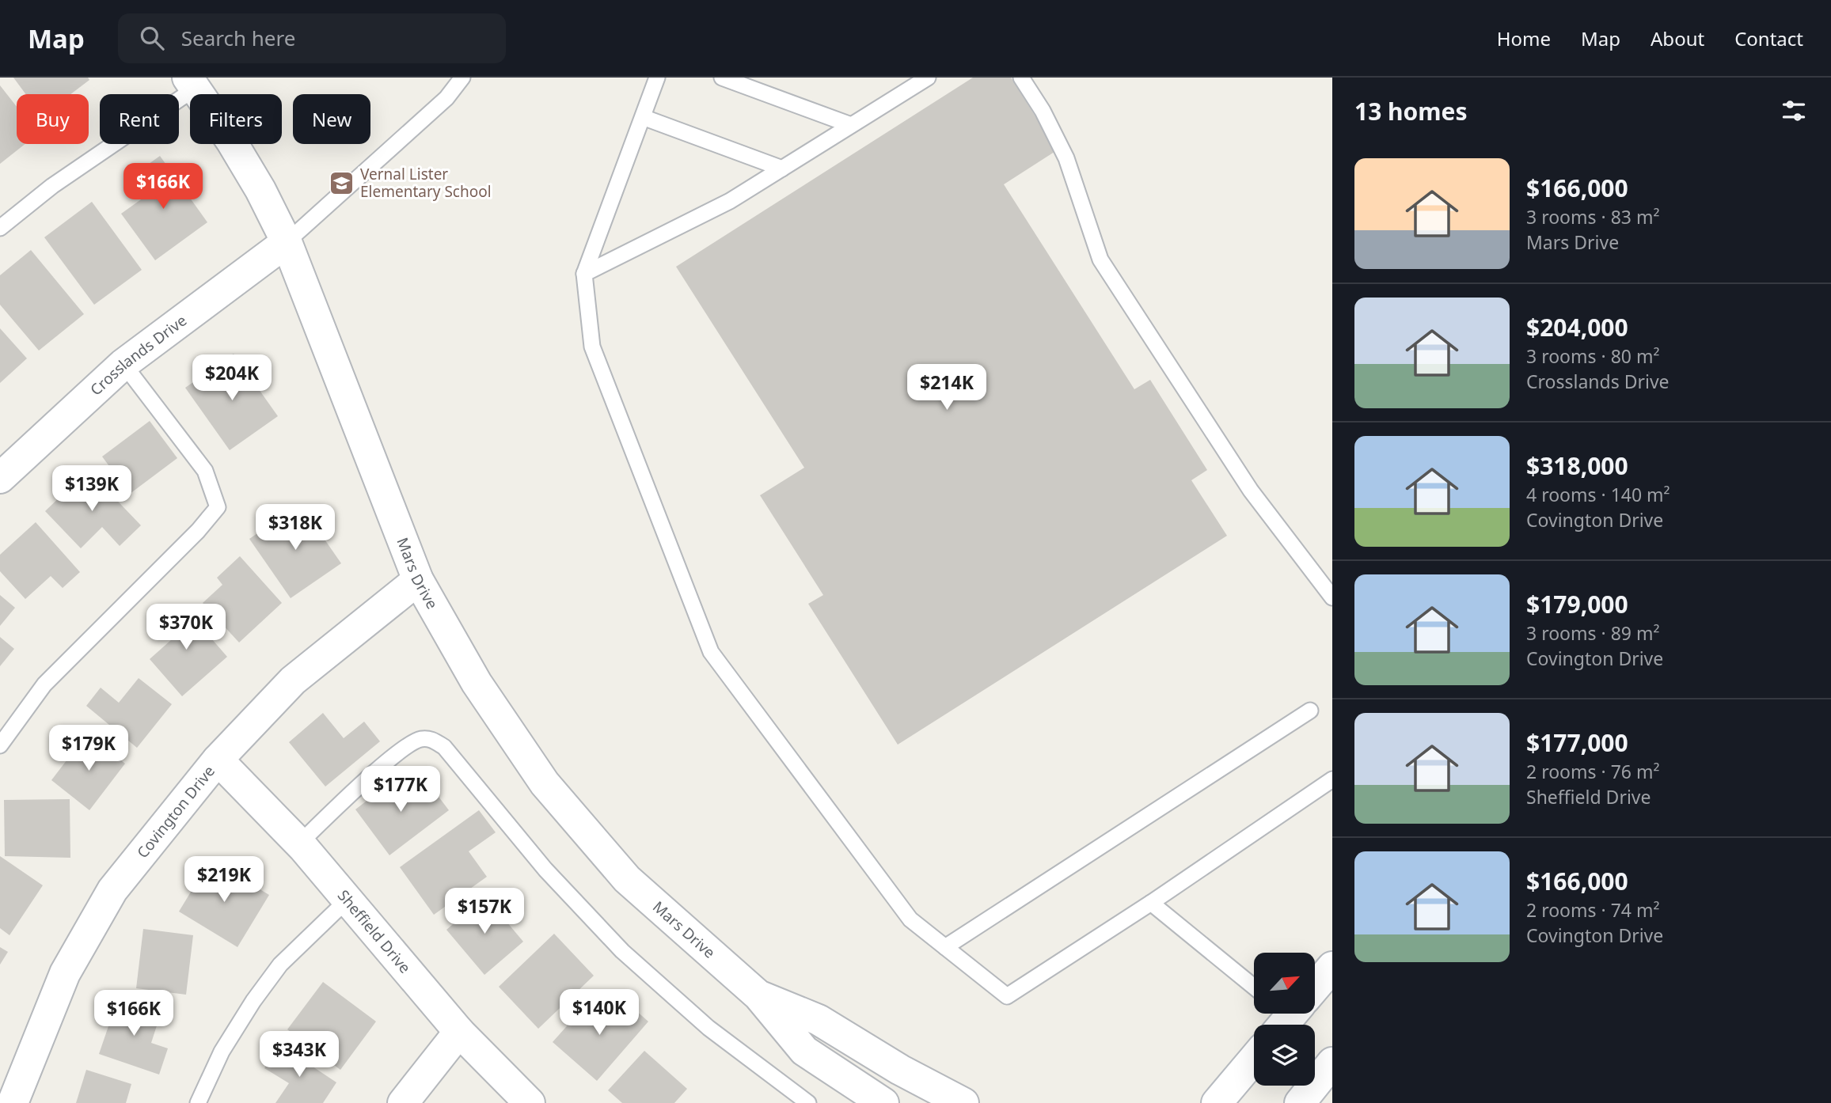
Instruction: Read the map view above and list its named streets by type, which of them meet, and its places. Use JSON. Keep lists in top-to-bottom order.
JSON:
{
  "streets": {
    "street": [
      "Crosslands Drive",
      "Mars Drive",
      "Covington Drive",
      "Sheffield Drive"
    ]
  },
  "crossings": [
    ["Crosslands Drive", "Mars Drive"],
    ["Mars Drive", "Covington Drive"],
    ["Covington Drive", "Sheffield Drive"]
  ],
  "places": {
    "school or university": ["Vernal Lister Elementary School"]
  },
  "north": "top right",
  "page": {
    "header": "Map",
    "search": "Search here",
    "nav": [
      "Home",
      "Map",
      "About",
      "Contact"
    ],
    "heading": "13 homes",
    "chip": [
      "Buy",
      "Rent",
      "Filters",
      "New"
    ],
    "list": [
      {
        "name": "$166,000",
        "note": "3 rooms · 83 m² · Mars Drive"
      },
      {
        "name": "$204,000",
        "note": "3 rooms · 80 m² · Crosslands Drive"
      },
      {
        "name": "$318,000",
        "note": "4 rooms · 140 m² · Covington Drive"
      },
      {
        "name": "$179,000",
        "note": "3 rooms · 89 m² · Covington Drive"
      },
      {
        "name": "$177,000",
        "note": "2 rooms · 76 m² · Sheffield Drive"
      },
      {
        "name": "$166,000",
        "note": "2 rooms · 74 m² · Covington Drive"
      }
    ],
    "price": [
      "$166K",
      "$204K",
      "$214K",
      "$139K",
      "$318K",
      "$370K",
      "$179K",
      "$177K",
      "$219K",
      "$157K",
      "$140K",
      "$166K",
      "$343K"
    ]
  }
}
